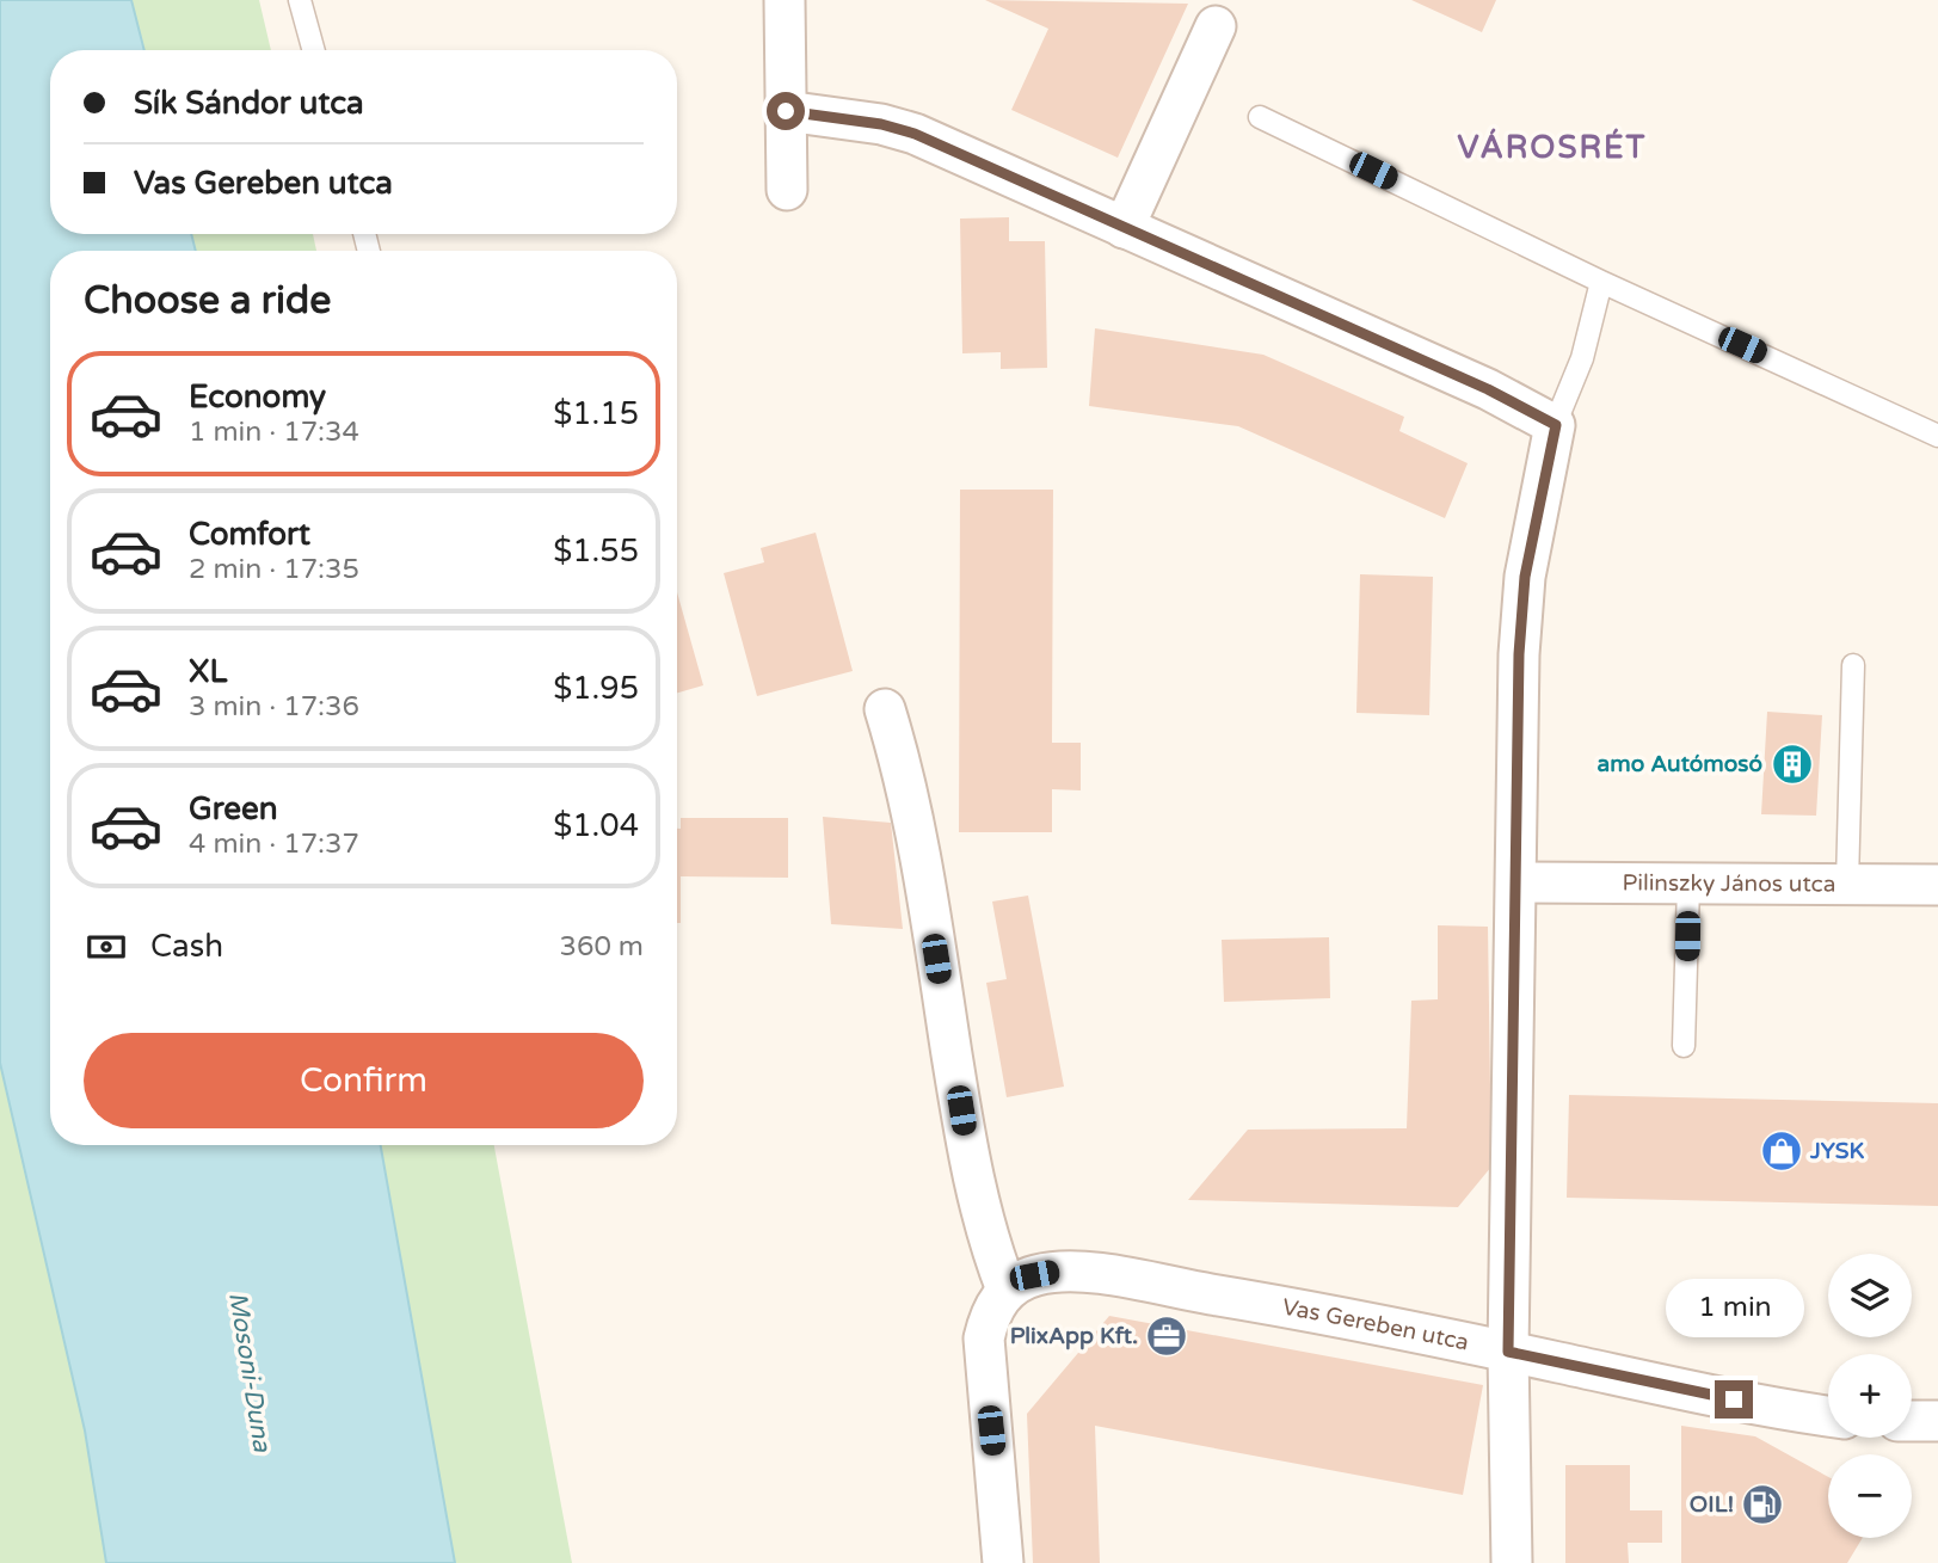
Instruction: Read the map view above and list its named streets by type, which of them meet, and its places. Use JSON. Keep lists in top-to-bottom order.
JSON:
{
  "streets": {
    "street": ["Pilinszky János utca", "Vas Gereben utca"]
  },
  "districts": ["VÁROSRÉT"],
  "water": ["Mosoni-Duna"],
  "places": {
    "building": ["amo Autómosó"],
    "shop": ["JYSK"],
    "office": ["PlixApp Kft."],
    "fuel station": ["OIL!"]
  },
  "page": {
    "banner": ["Sík Sándor utca", "Vas Gereben utca"],
    "heading": "Choose a ride",
    "list": [
      {
        "name": "Economy",
        "note": "1 min · 17:34",
        "value": "$1.15"
      },
      {
        "name": "Comfort",
        "note": "2 min · 17:35",
        "value": "$1.55"
      },
      {
        "name": "XL",
        "note": "3 min · 17:36",
        "value": "$1.95"
      },
      {
        "name": "Green",
        "note": "4 min · 17:37",
        "value": "$1.04"
      }
    ],
    "pay": ["Cash", "360 m"],
    "buttons": "Confirm",
    "map_buttons": ["+", "−"],
    "bubble": "1 min"
  }
}
